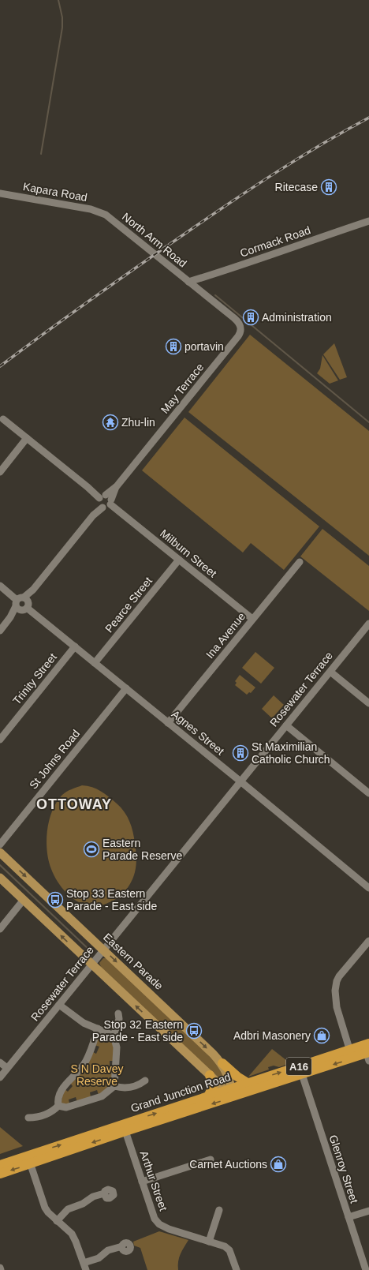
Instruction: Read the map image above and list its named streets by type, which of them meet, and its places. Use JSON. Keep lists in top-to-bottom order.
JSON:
{
  "streets": {
    "highway": ["A16", "Grand Junction Road"],
    "main road": ["Eastern Parade"],
    "street": [
      "Kapara Road",
      "North Arm Road",
      "Cormack Road",
      "May Terrace",
      "Milburn Street",
      "Pearce Street",
      "Ina Avenue",
      "Trinity Street",
      "Rosewater Terrace",
      "Agnes Street",
      "St Johns Road",
      "Glenroy Street",
      "Arthur Street"
    ]
  },
  "crossings": [
    ["Kapara Road", "North Arm Road"],
    ["North Arm Road", "Cormack Road"],
    ["North Arm Road", "May Terrace"],
    ["Cormack Road", "May Terrace"],
    ["May Terrace", "Milburn Street"],
    ["May Terrace", "Agnes Street"],
    ["Milburn Street", "Pearce Street"],
    ["Milburn Street", "Ina Avenue"],
    ["Pearce Street", "Agnes Street"],
    ["Ina Avenue", "Agnes Street"],
    ["Trinity Street", "Agnes Street"],
    ["Rosewater Terrace", "Agnes Street"],
    ["Rosewater Terrace", "Eastern Parade"],
    ["Agnes Street", "St Johns Road"],
    ["Eastern Parade", "Grand Junction Road"],
    ["Grand Junction Road", "Glenroy Street"],
    ["Grand Junction Road", "Arthur Street"]
  ],
  "districts": ["OTTOWAY"],
  "parks": ["S N Davey Reserve"],
  "places": {
    "building": [
      "Ritecase",
      "Administration",
      "portavin",
      "St Maximilian Catholic Church"
    ],
    "temple": ["Zhu-lin"],
    "sports": ["Eastern Parade Reserve"],
    "bus stop": ["Stop 33 Eastern Parade - East side", "Stop 32 Eastern Parade - East side"],
    "shop": ["Adbri Masonery", "Carnet Auctions"]
  }
}
